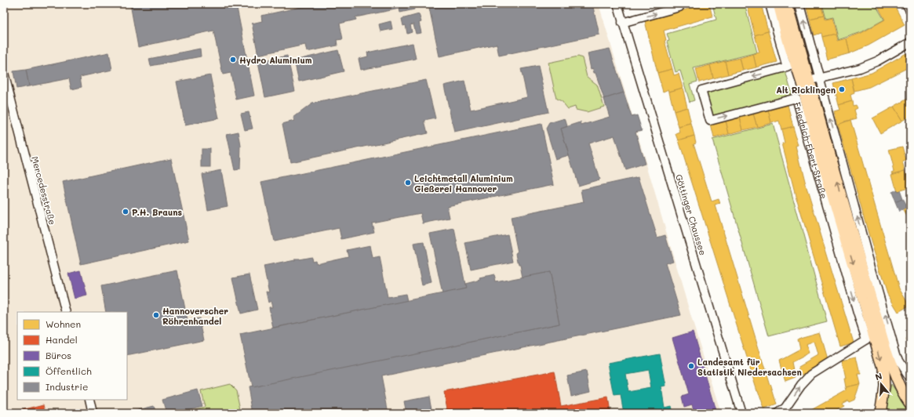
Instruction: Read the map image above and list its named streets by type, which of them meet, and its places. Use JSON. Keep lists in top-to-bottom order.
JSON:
{
  "streets": {
    "main road": ["Friedrich-Ebert-Straße"],
    "street": ["Mercedesstraße", "Göttinger Chaussee"]
  },
  "places": [
    "Hydro Aluminium",
    "Alt Ricklingen",
    "Leichtmetall Aluminium Gießerei Hannover",
    "P.H. Brauns",
    "Hannoverscher Röhrenhandel",
    "Landesamt für Statistik Niedersachsen"
  ],
  "legend": [
    "Wohnen",
    "Handel",
    "Büros",
    "Öffentlich",
    "Industrie"
  ],
  "north": "top"
}
